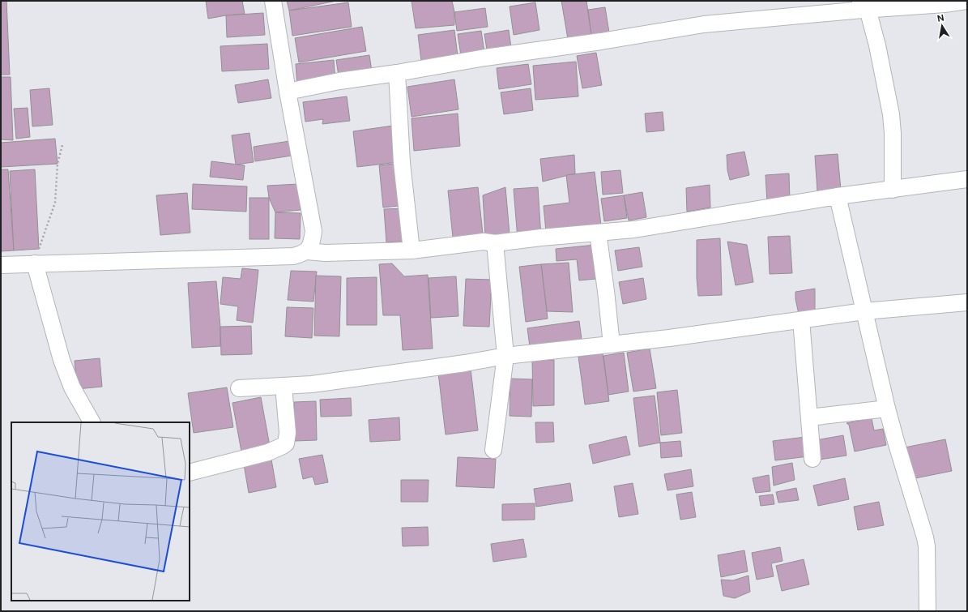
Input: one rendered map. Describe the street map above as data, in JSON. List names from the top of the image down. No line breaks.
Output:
{"north":"top"}
